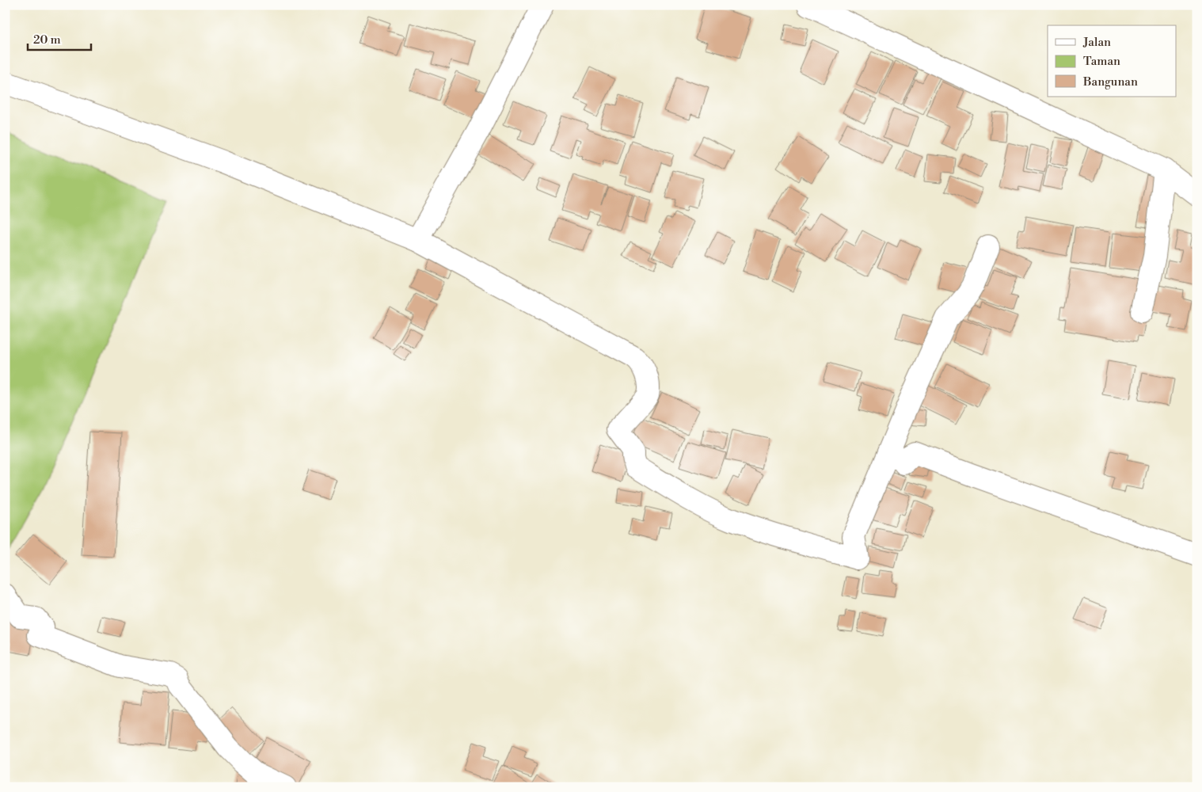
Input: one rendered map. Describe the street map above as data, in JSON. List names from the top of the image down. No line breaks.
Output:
{"legend":["Jalan","Taman","Bangunan"],"scale_bar":"20 m"}
